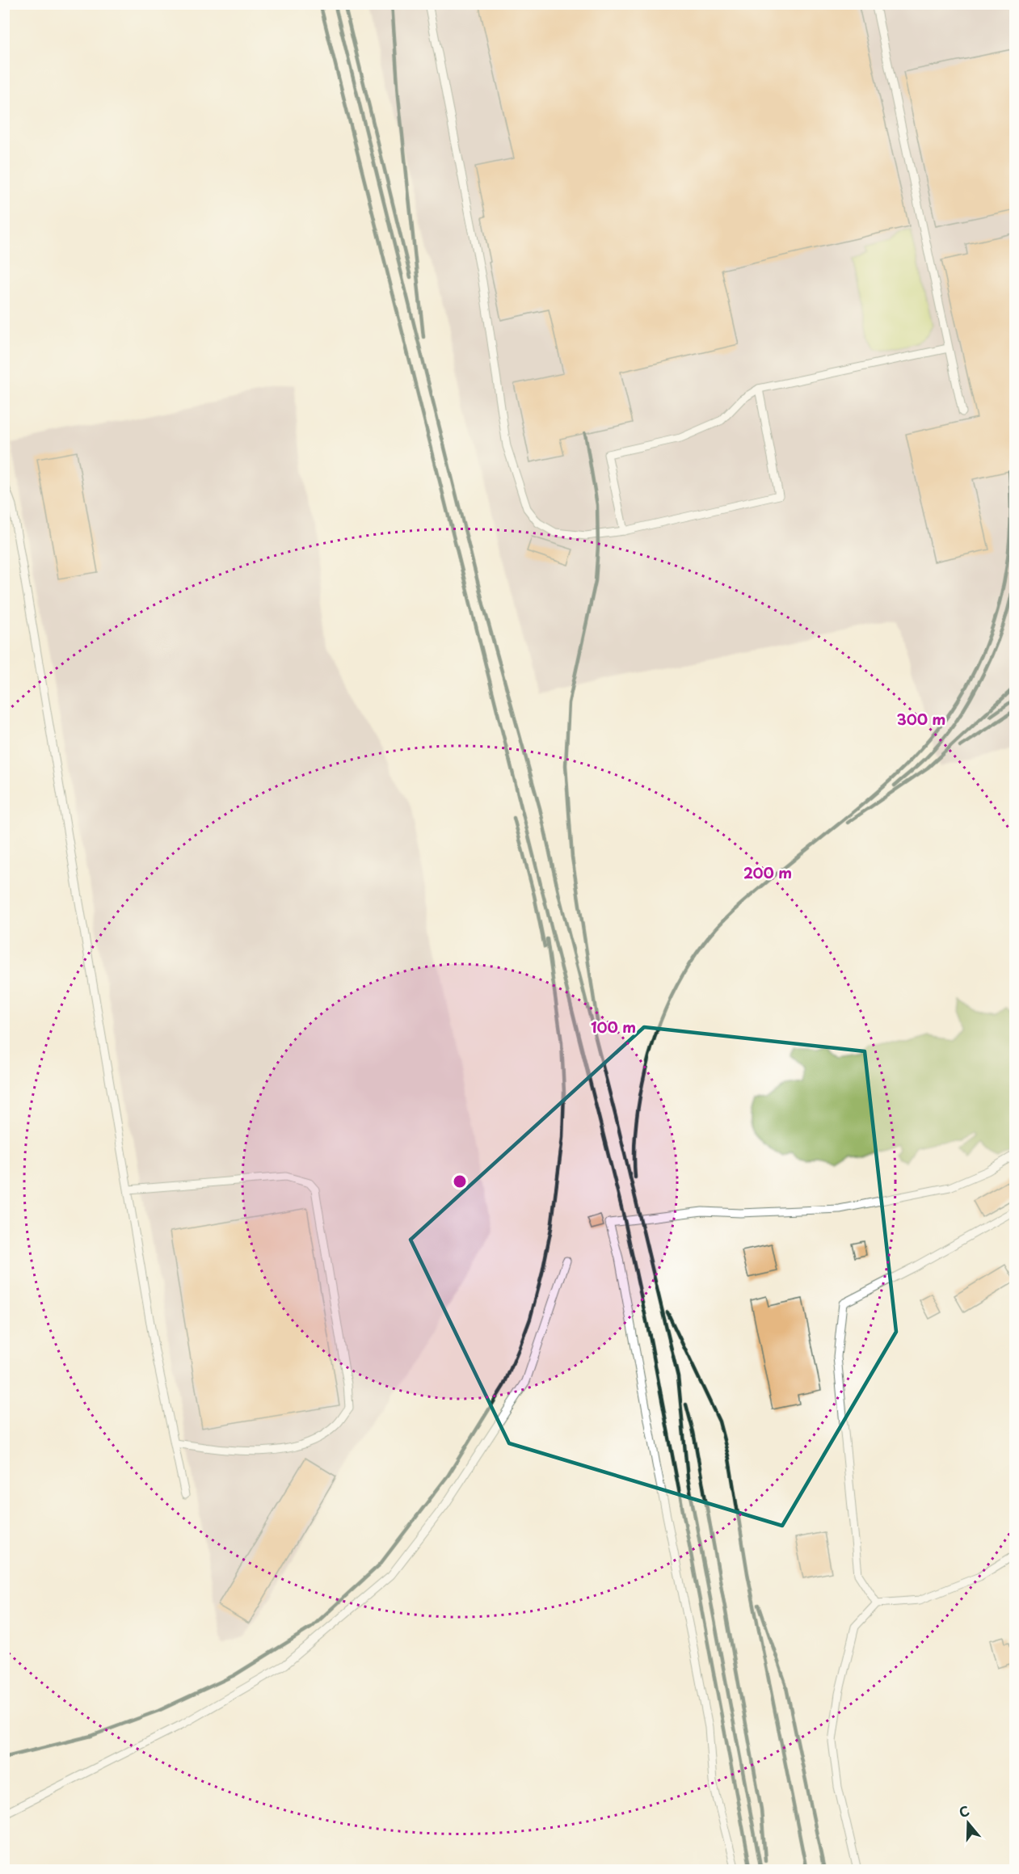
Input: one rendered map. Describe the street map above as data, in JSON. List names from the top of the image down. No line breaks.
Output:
{"north":"top","rings":["300 m","200 m","100 m"]}
